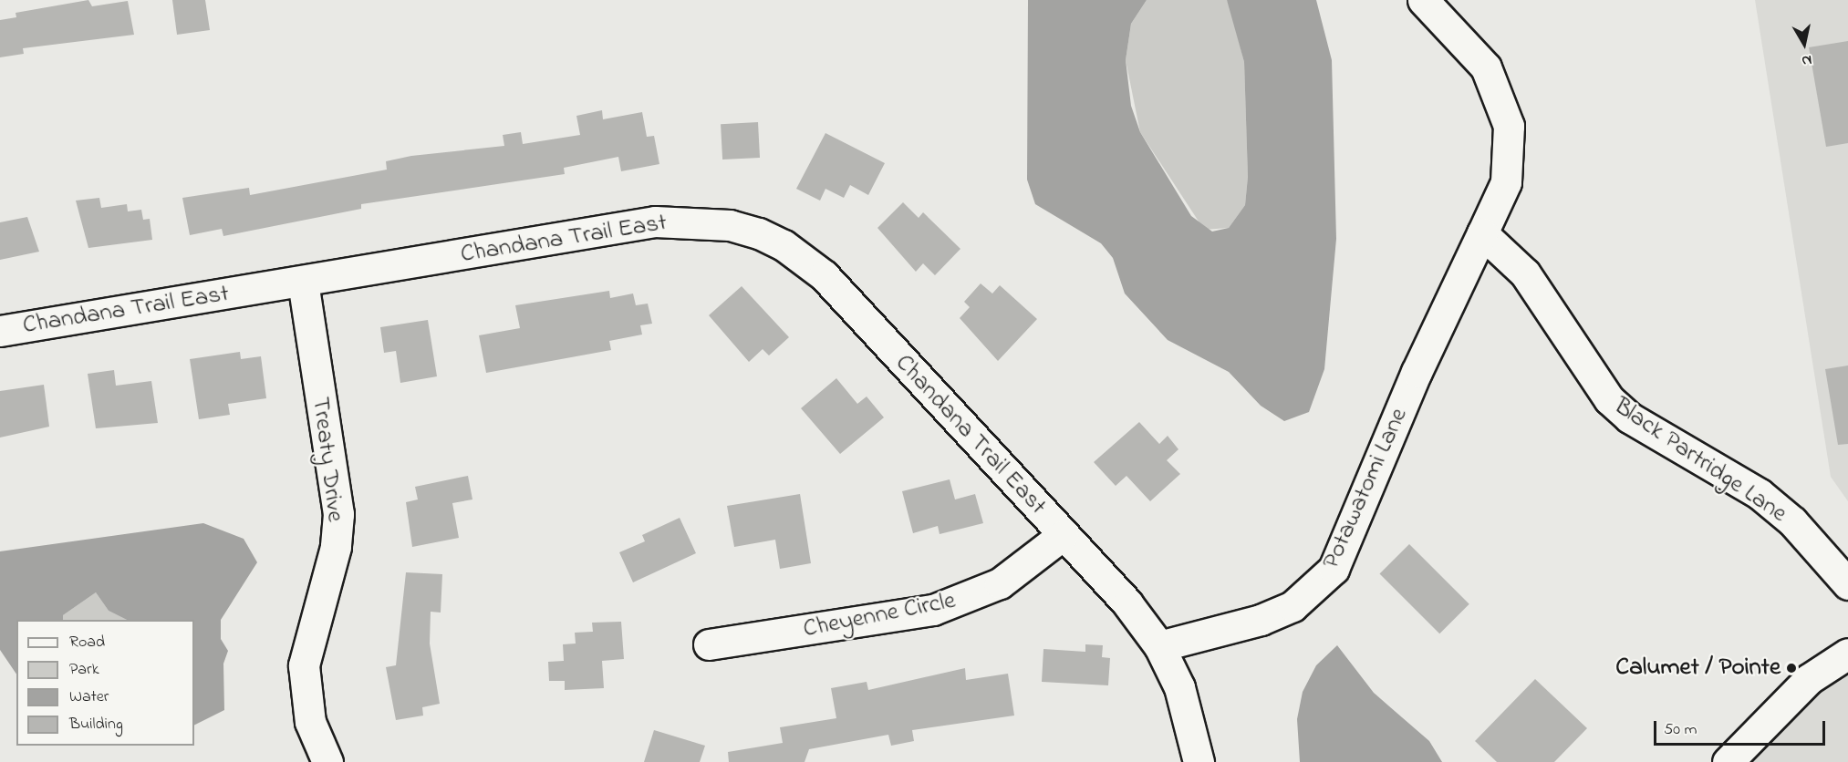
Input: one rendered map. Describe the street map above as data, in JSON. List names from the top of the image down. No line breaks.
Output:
{"streets":{"street":["Chandana Trail East","Treaty Drive","Black Partridge Lane","Potawatomi Lane","Cheyenne Circle"]},"crossings":[["Chandana Trail East","Treaty Drive"],["Chandana Trail East","Potawatomi Lane"],["Chandana Trail East","Cheyenne Circle"],["Black Partridge Lane","Potawatomi Lane"]],"places":["Calumet / Pointe"],"legend":["Road","Park","Water","Building"],"scale_bar":"50 m","north":"bottom"}
